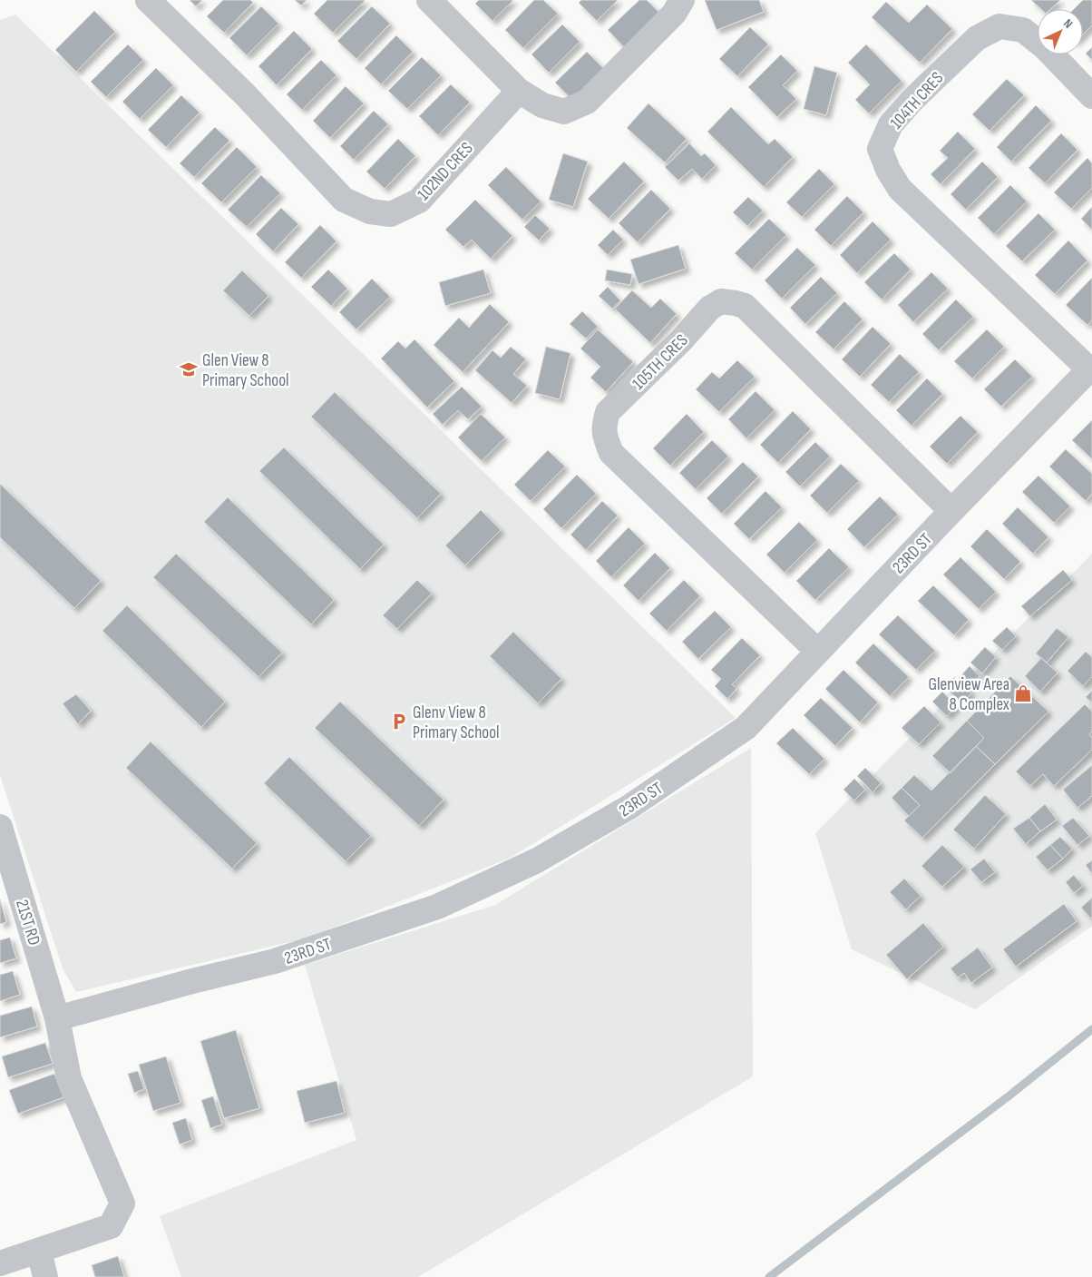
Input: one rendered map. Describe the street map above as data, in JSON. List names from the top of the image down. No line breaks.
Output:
{"streets":{"street":["104TH CRES","102ND CRES","105TH CRES","23RD ST","21ST RD"]},"crossings":[["104TH CRES","23RD ST"],["105TH CRES","23RD ST"],["23RD ST","21ST RD"]],"places":{"school or university":["Glen View 8 Primary School"],"shop":["Glenview Area 8 Complex"],"parking":["Glenv View 8 Primary School"]},"north":"top right"}
